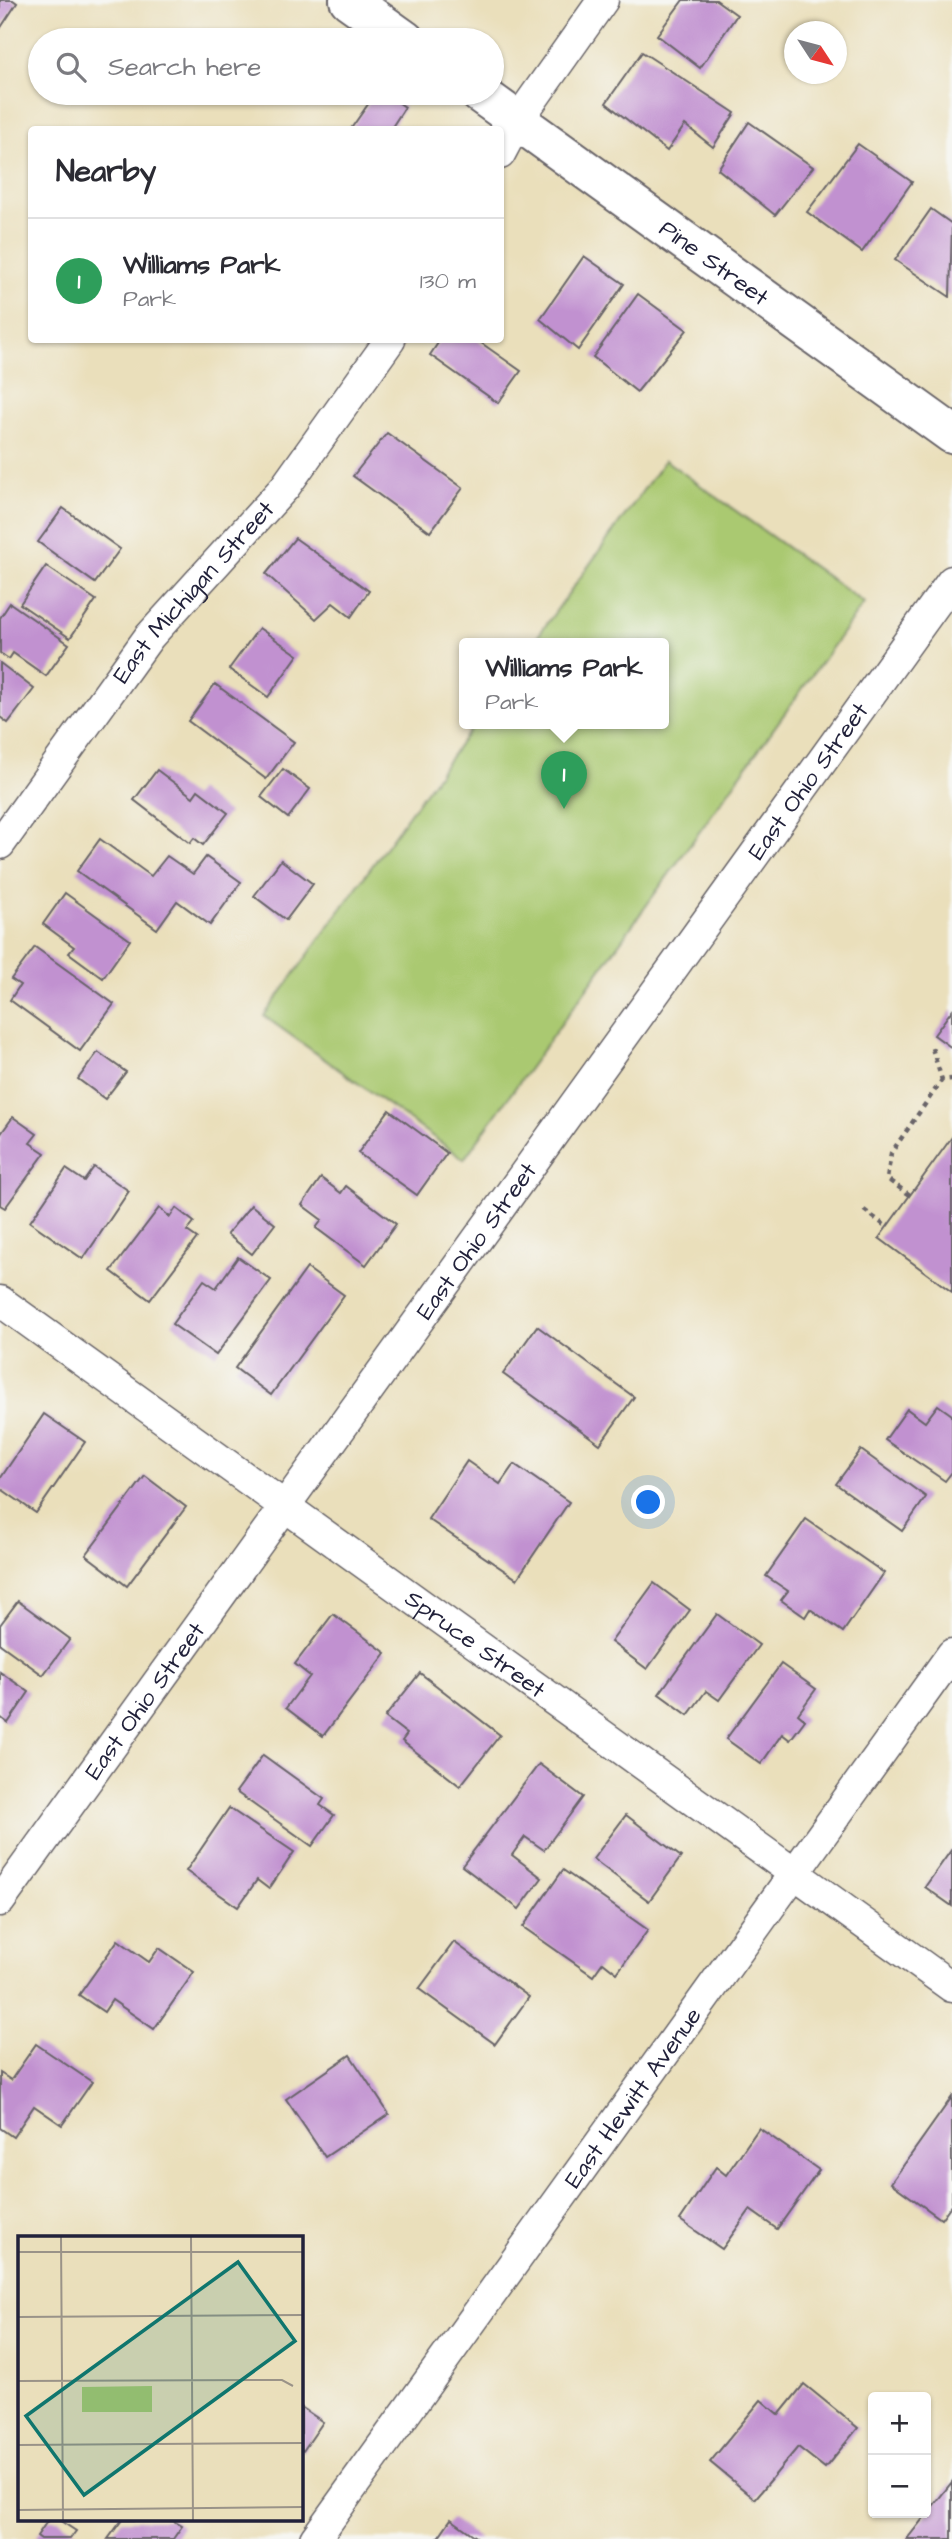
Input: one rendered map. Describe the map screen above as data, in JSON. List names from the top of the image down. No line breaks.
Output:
{"streets":{"street":["Pine Street","East Michigan Street","East Ohio Street","Spruce Street","East Hewitt Avenue"]},"crossings":[["East Ohio Street","Spruce Street"],["Spruce Street","East Hewitt Avenue"]],"north":"bottom right","page":{"search":"Search here","heading":"Nearby","list":[{"mark":"1","name":"Williams Park","note":"Park","value":"130 m"}],"popup":["Williams Park","Park"],"pins":"1","map_buttons":["+","−"]}}
